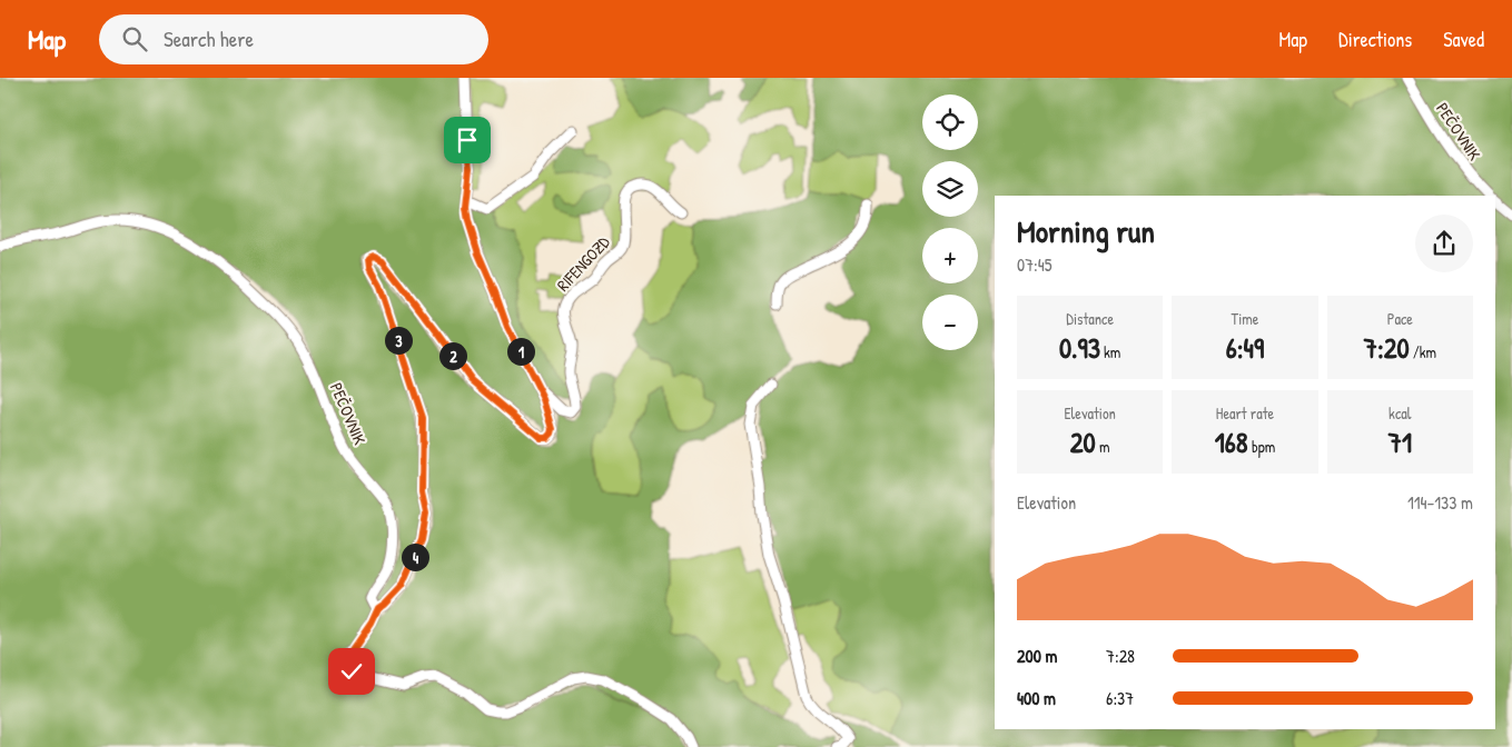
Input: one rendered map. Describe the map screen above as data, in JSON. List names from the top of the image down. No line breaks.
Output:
{"streets":{"street":["PEČOVNIK","RIFENGOZD"]},"page":{"header":"Map","search":"Search here","nav":["Map","Directions","Saved"],"map_buttons":["+","−"],"heading":["Morning run","07:45"],"stats":[["Distance","0.93 km"],["Time","6:49"],["Pace","7:20 /km"],["Elevation","20 m"],["Heart rate","168 bpm"],["kcal","71"]],"pins":["3","1","2","4"],"chart":["Elevation","114–133 m"],"list":[{"name":"200 m","note":"7:28"},{"name":"400 m","note":"6:37"}]}}
